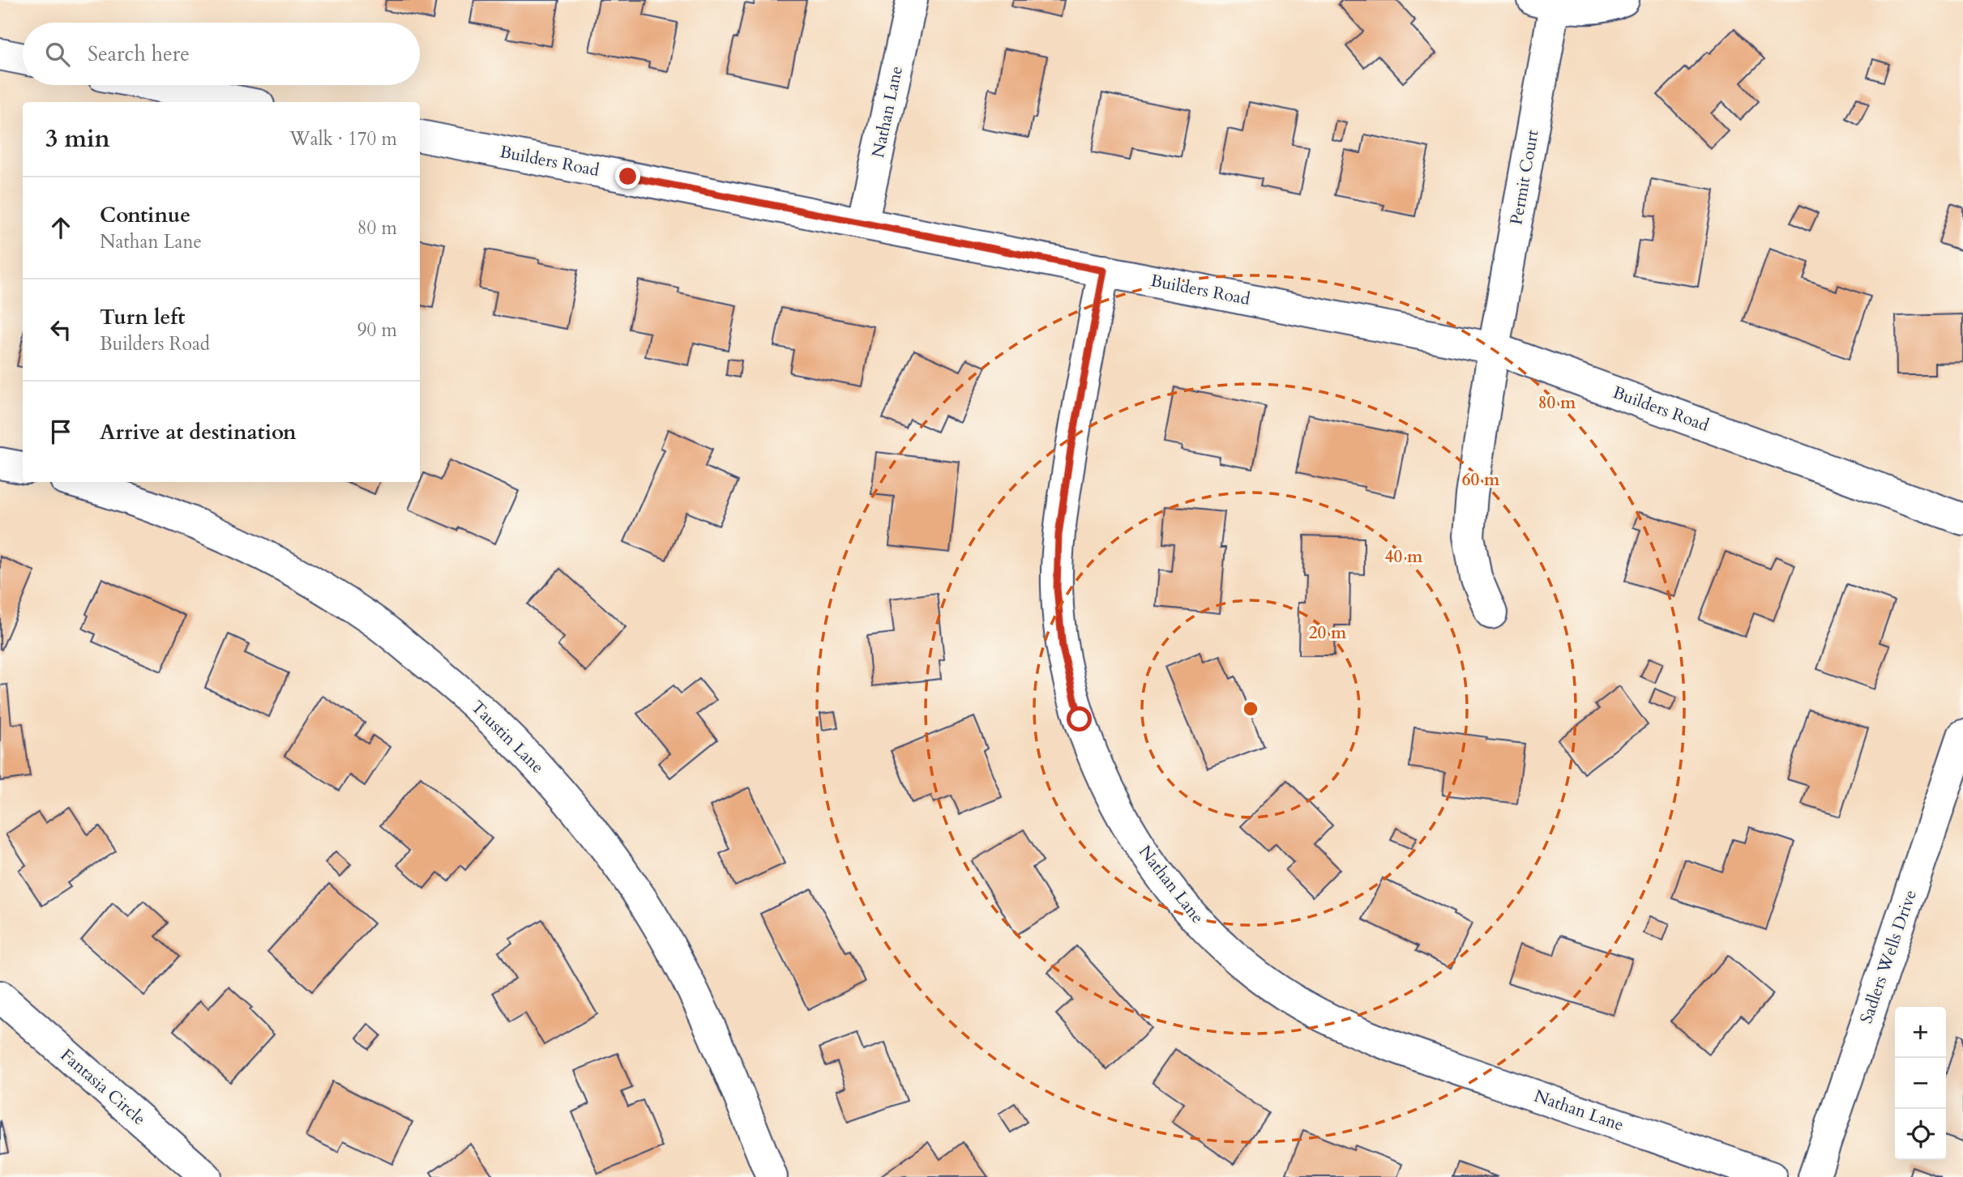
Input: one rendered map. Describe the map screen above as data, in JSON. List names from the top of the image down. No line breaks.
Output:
{"streets":{"street":["Nathan Lane","Builders Road","Permit Court","Taustin Lane","Sadlers Wells Drive","Fantasia Circle"]},"crossings":[["Nathan Lane","Builders Road"],["Builders Road","Permit Court"]],"page":{"search":"Search here","heading":["3 min","Walk · 170 m"],"list":[["Continue","Nathan Lane","80 m"],["Turn left","Builders Road","90 m"],"Arrive at destination"],"map_buttons":["+","−"]},"rings":["80 m","60 m","40 m","20 m"]}
